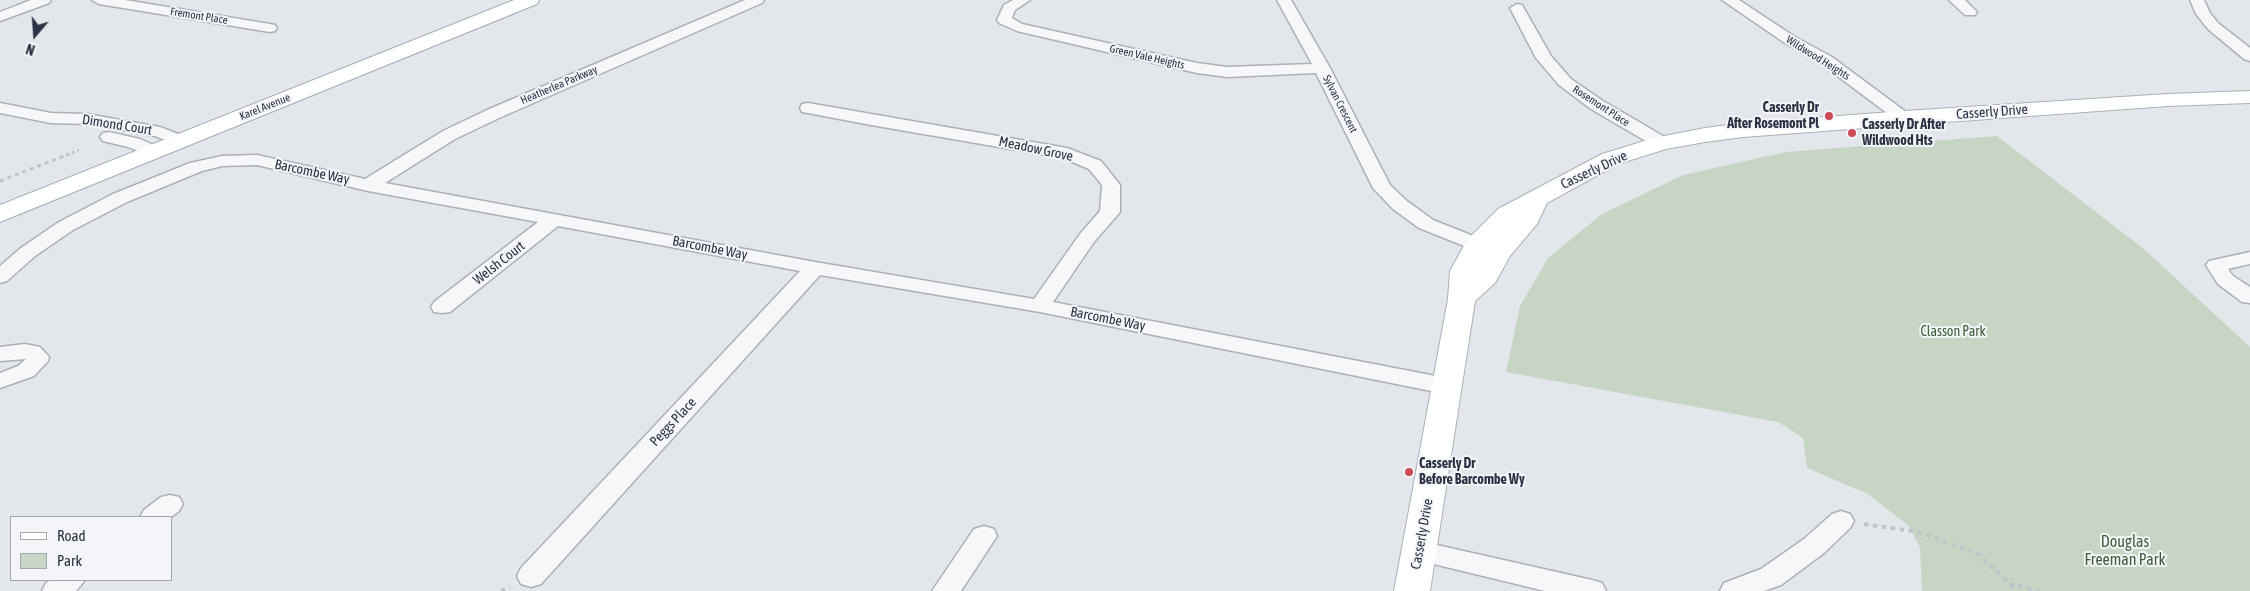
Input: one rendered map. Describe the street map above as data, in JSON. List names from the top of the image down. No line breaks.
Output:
{"streets":{"street":["Fremont Place","Green Vale Heights","Wildwood Heights","Heatherlea Parkway","Sylvan Crescent","Rosemont Place","Karel Avenue","Casserly Drive","Dimond Court","Meadow Grove","Barcombe Way","Welsh Court","Peggs Place"]},"crossings":[["Green Vale Heights","Sylvan Crescent"],["Wildwood Heights","Casserly Drive"],["Heatherlea Parkway","Barcombe Way"],["Sylvan Crescent","Casserly Drive"],["Rosemont Place","Casserly Drive"],["Karel Avenue","Dimond Court"],["Casserly Drive","Barcombe Way"],["Meadow Grove","Barcombe Way"],["Barcombe Way","Welsh Court"],["Barcombe Way","Peggs Place"]],"parks":["Classon Park","Douglas Freeman Park"],"places":["Casserly Dr After Rosemont Pl","Casserly Dr After Wildwood Hts","Casserly Dr Before Barcombe Wy"],"legend":["Road","Park"],"north":"bottom"}
